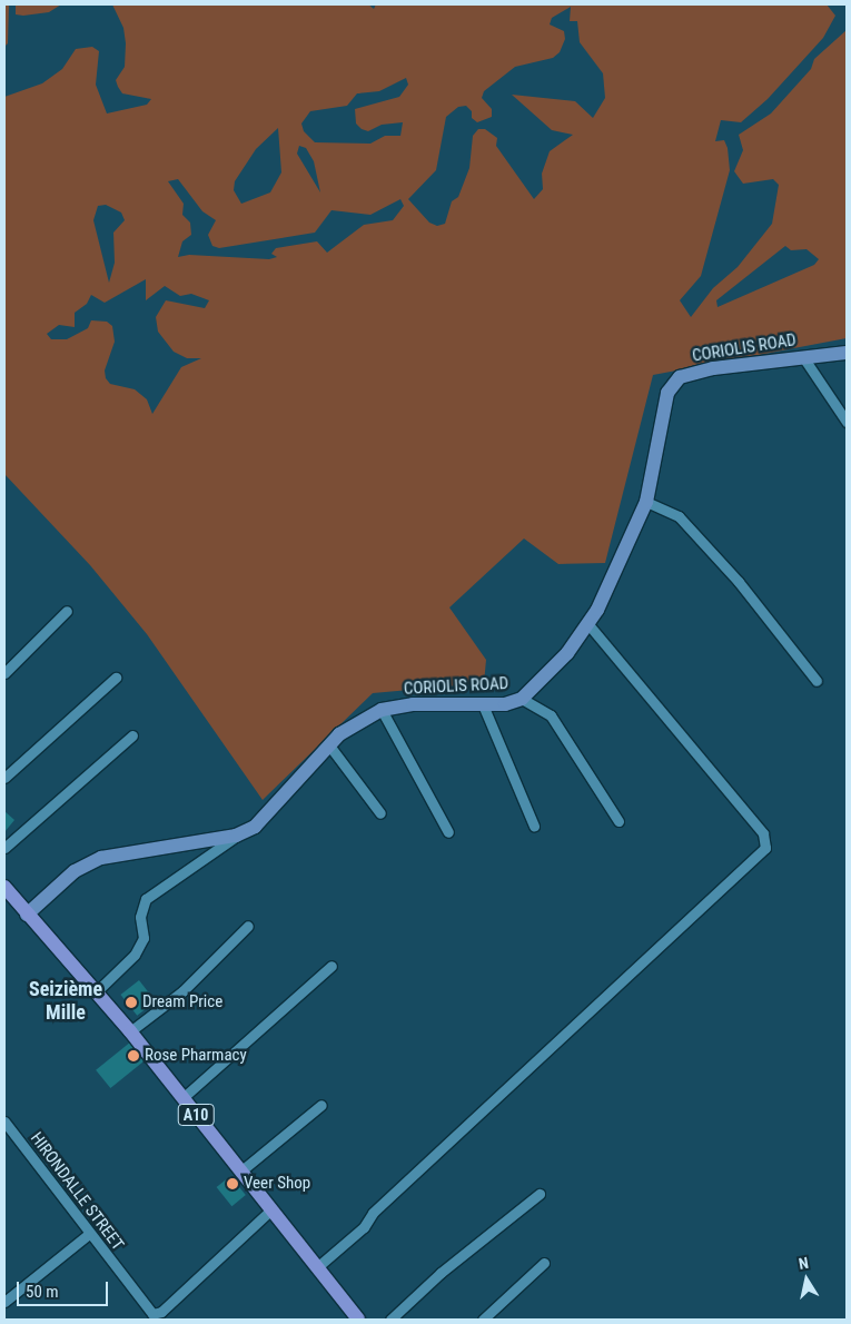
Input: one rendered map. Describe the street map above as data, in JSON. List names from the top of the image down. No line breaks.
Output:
{"streets":{"main road":["CORIOLIS ROAD","A10"],"street":["HIRONDALLE STREET"]},"crossings":[["CORIOLIS ROAD","A10"],["A10","HIRONDALLE STREET"]],"districts":["Seizième Mille"],"places":["Dream Price","Rose Pharmacy","Veer Shop"],"scale_bar":"50 m","north":"top"}
